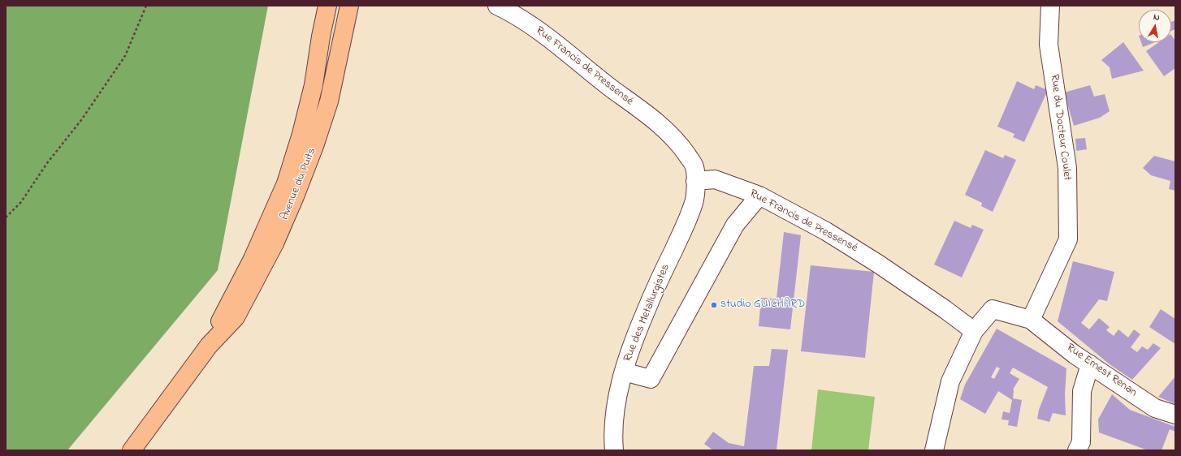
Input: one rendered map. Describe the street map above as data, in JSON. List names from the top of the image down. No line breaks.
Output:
{"streets":{"main road":["Avenue du Puits"],"street":["Rue Francis de Pressensé","Rue du Docteur Coulet","Rue des Metallurgistes","Rue Ernest Renan"]},"crossings":[["Rue Francis de Pressensé","Rue des Metallurgistes"],["Rue du Docteur Coulet","Rue Ernest Renan"]],"places":["studio GUICHARD"],"north":"top"}
